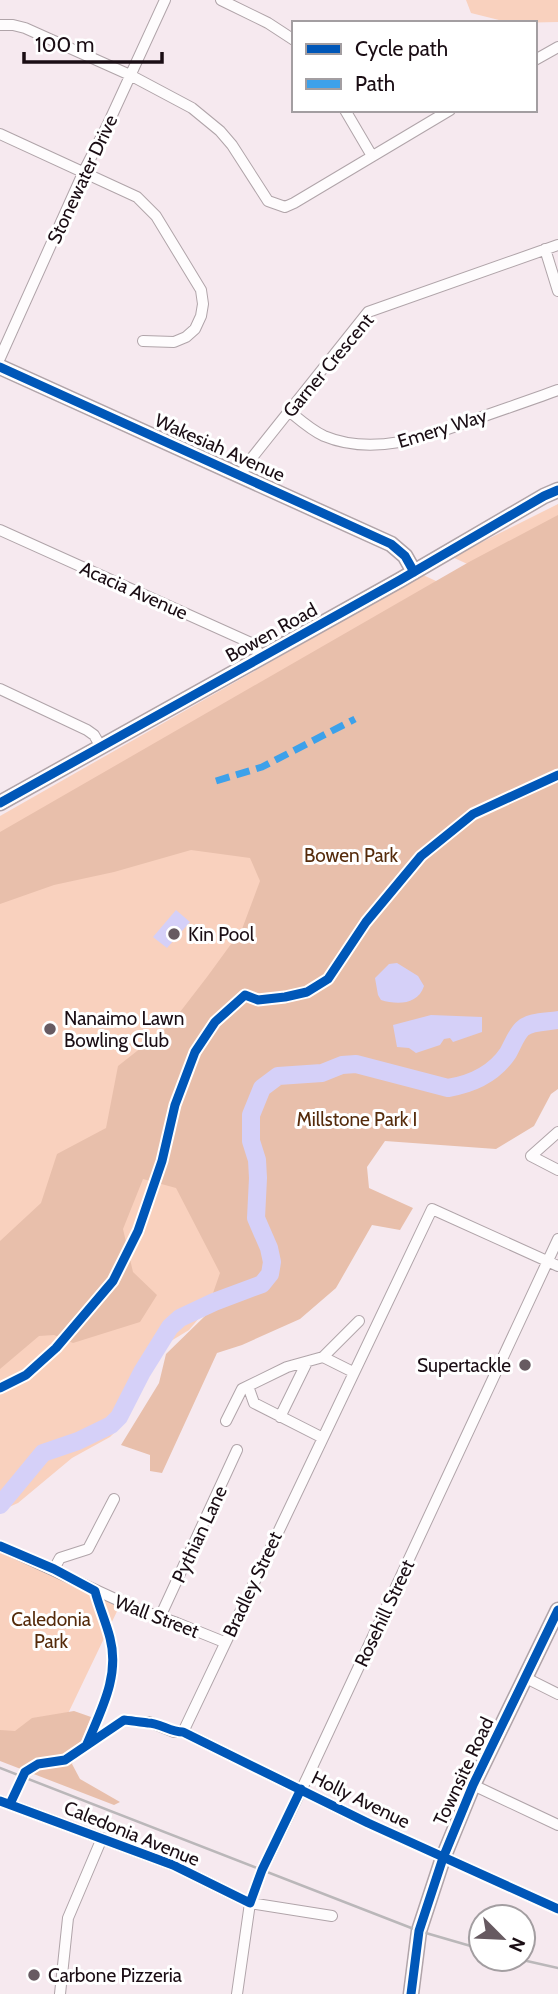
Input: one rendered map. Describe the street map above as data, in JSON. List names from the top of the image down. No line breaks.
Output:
{"streets":{"main road":["Wakesiah Avenue","Bowen Road","Townsite Road"],"street":["Stonewater Drive","Garner Crescent","Emery Way","Acacia Avenue","Pythian Lane","Bradley Street","Rosehill Street","Wall Street","Holly Avenue","Caledonia Avenue"]},"crossings":[["Garner Crescent","Emery Way"],["Garner Crescent","Wakesiah Avenue"],["Wakesiah Avenue","Bowen Road"],["Acacia Avenue","Bowen Road"],["Pythian Lane","Wall Street"],["Bradley Street","Rosehill Street"],["Bradley Street","Wall Street"],["Bradley Street","Holly Avenue"],["Rosehill Street","Holly Avenue"],["Rosehill Street","Caledonia Avenue"],["Townsite Road","Holly Avenue"]],"parks":["Bowen Park","Millstone Park I","Caledonia Park"],"places":["Kin Pool","Nanaimo Lawn Bowling Club","Supertackle","Carbone Pizzeria"],"legend":["Cycle path","Path"],"scale_bar":"100 m","north":"bottom right"}
